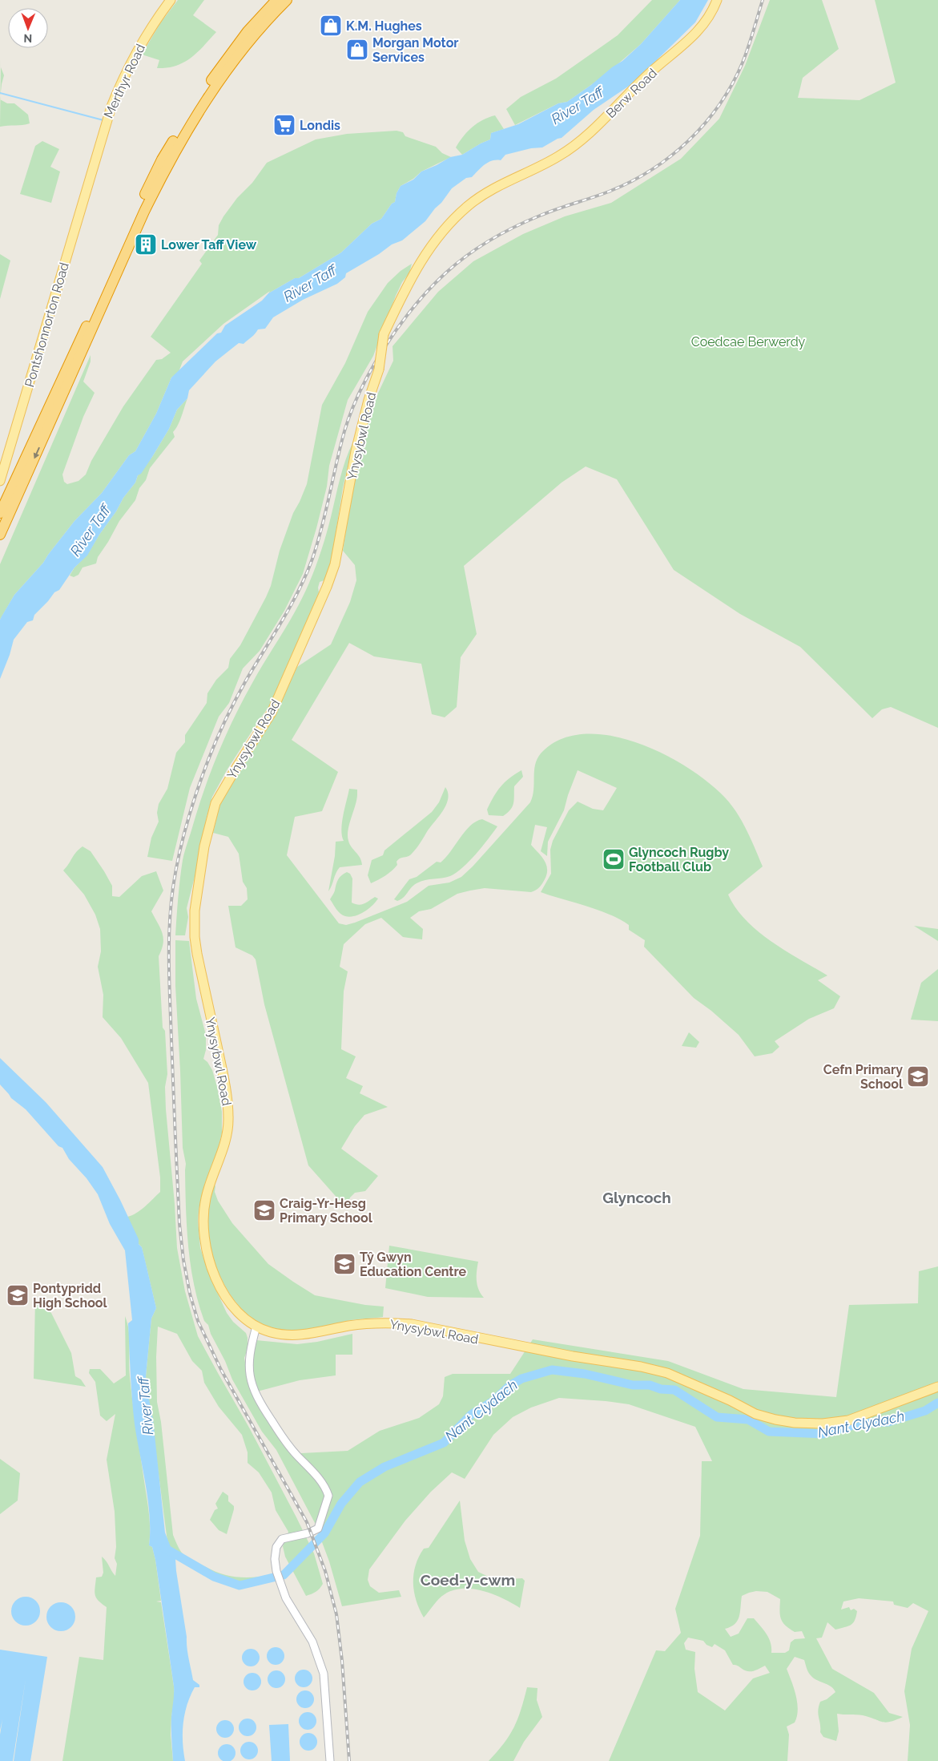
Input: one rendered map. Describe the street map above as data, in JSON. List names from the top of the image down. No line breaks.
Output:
{"streets":{"main road":["Merthyr Road","Berw Road","Pontshonnorton Road","Ynysybwl Road"]},"crossings":[["Merthyr Road","Pontshonnorton Road"],["Berw Road","Ynysybwl Road"]],"districts":["Glyncoch","Coed-y-cwm"],"water":["River Taff","Nant Clydach"],"parks":["Coedcae Berwerdy"],"places":{"shop":["K.M. Hughes","Morgan Motor Services"],"supermarket":["Londis"],"building":["Lower Taff View"],"sports":["Glyncoch Rugby Football Club"],"school or university":["Cefn Primary School","Craig-Yr-Hesg Primary School","Tŷ Gwyn Education Centre","Pontypridd High School"]},"north":"bottom"}
